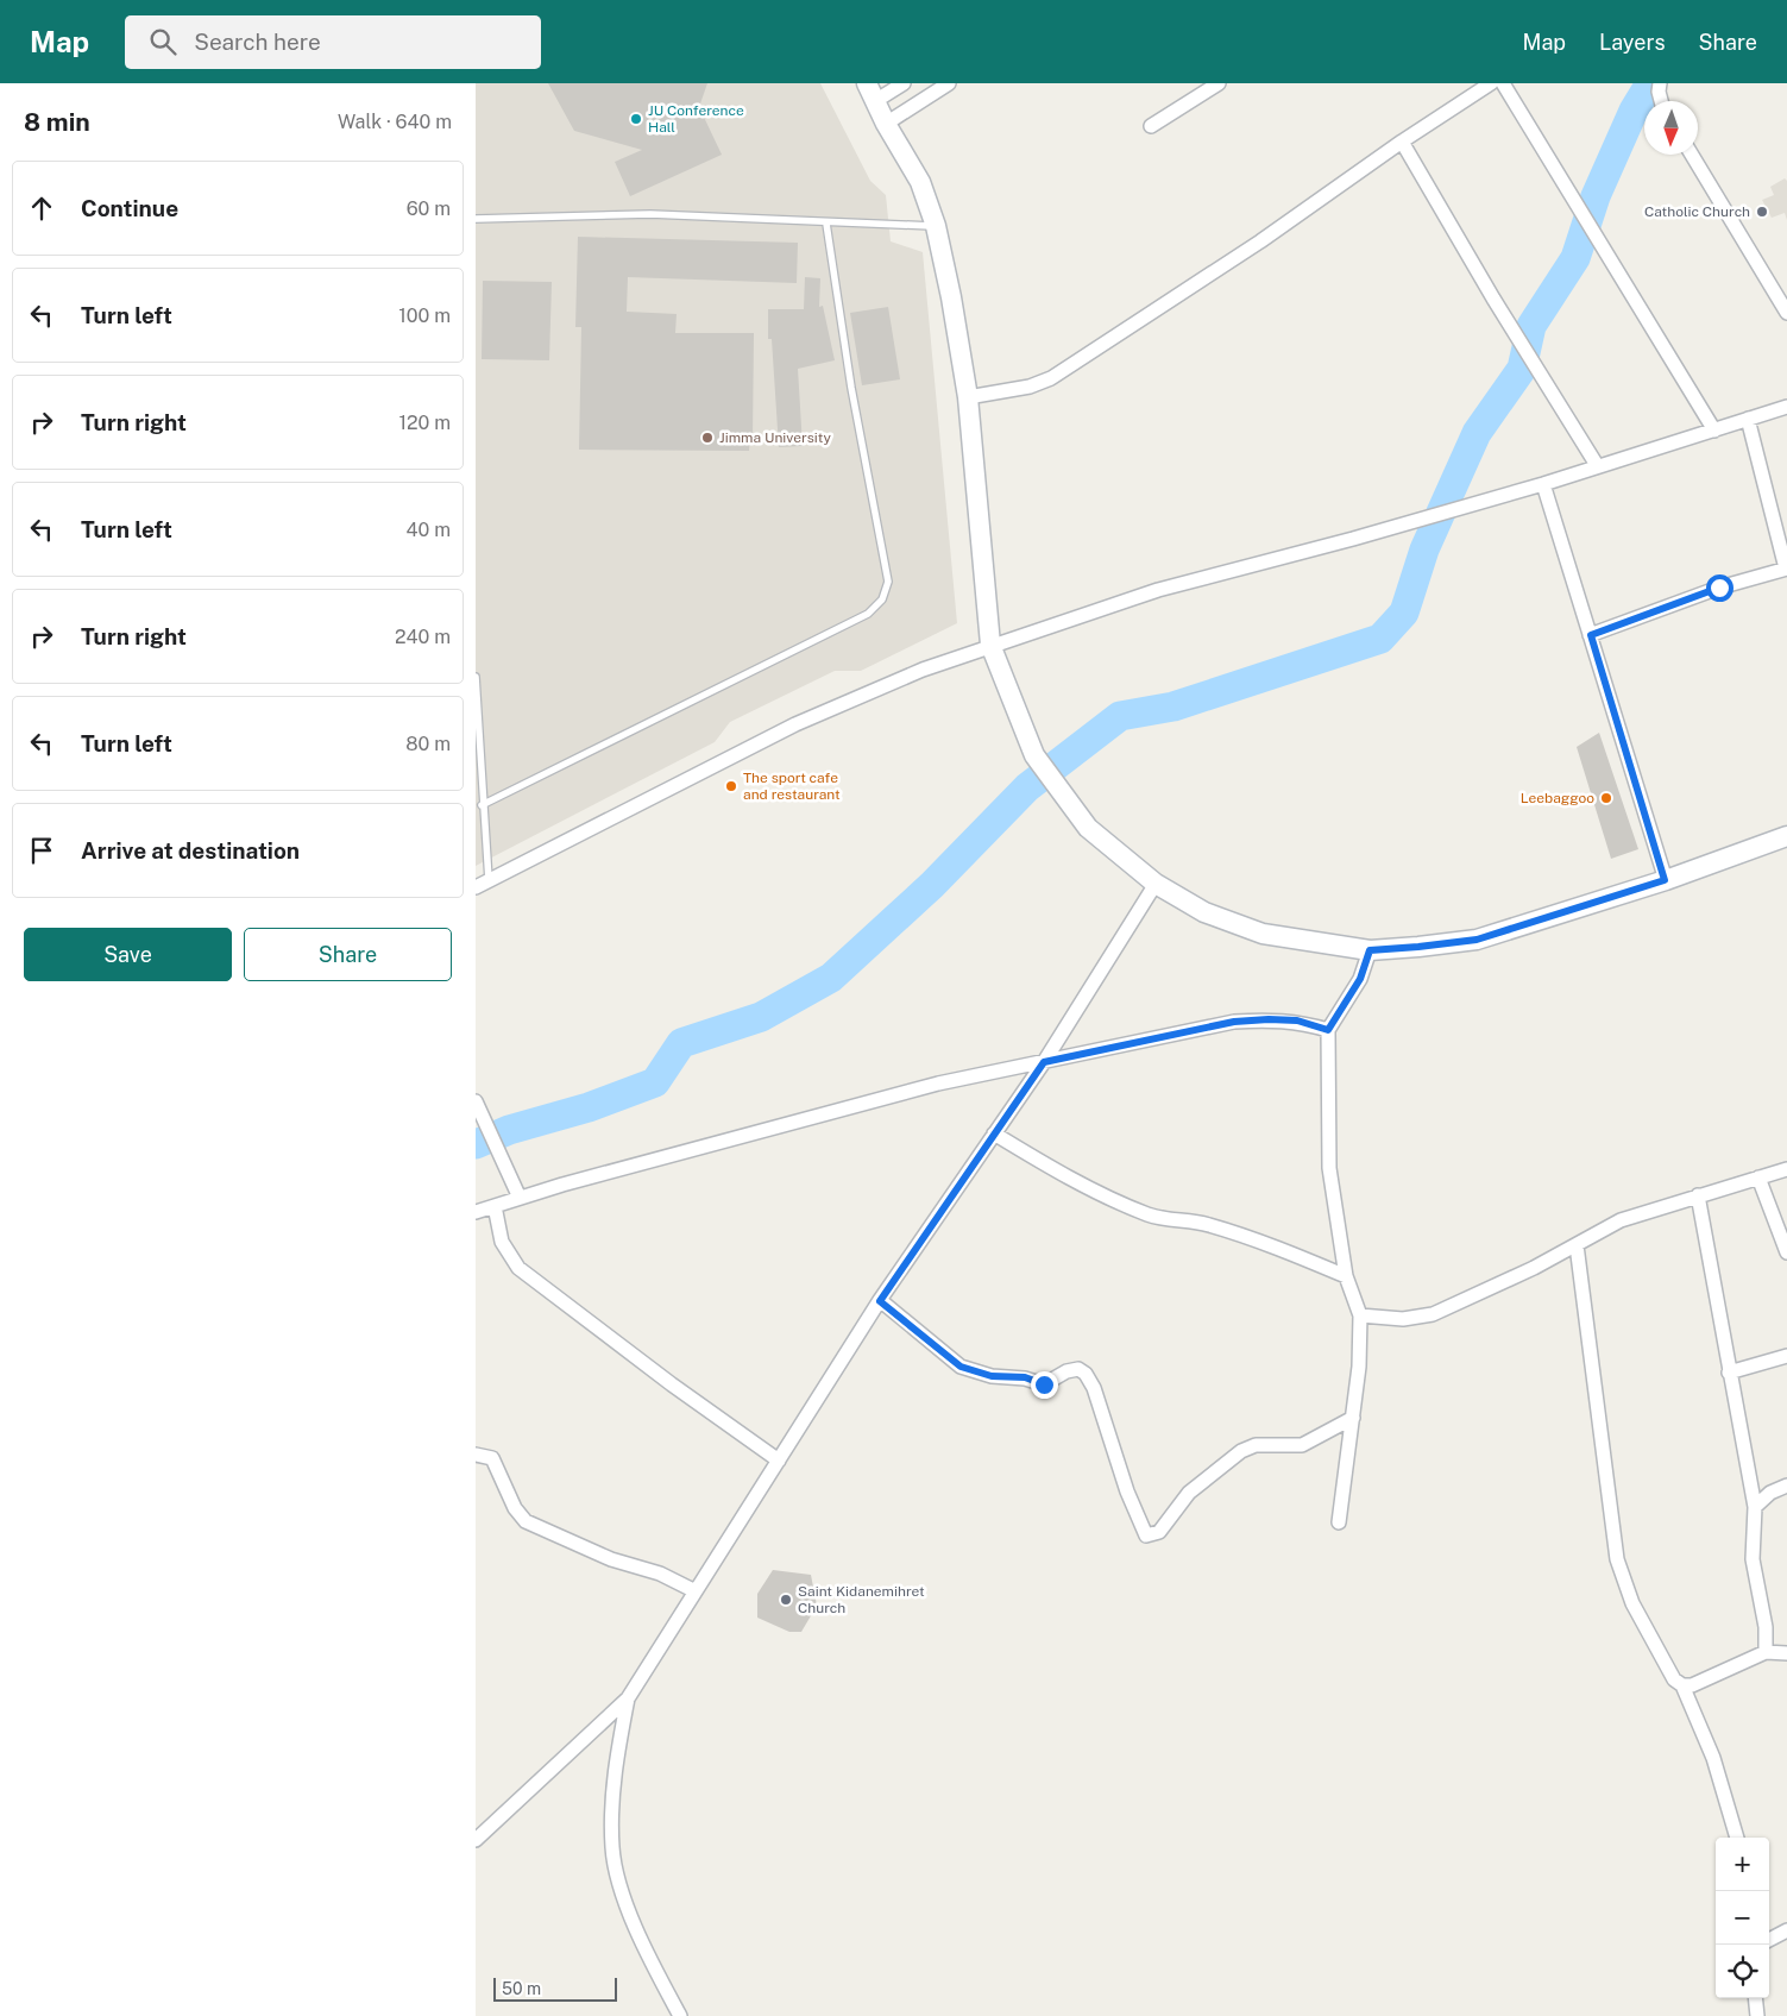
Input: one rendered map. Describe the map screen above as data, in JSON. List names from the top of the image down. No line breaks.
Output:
{"places":["JU Conference Hall","Catholic Church","Jimma University","The sport cafe and restaurant","Leebaggoo","Saint Kidanemihret Church"],"scale_bar":"50 m","north":"bottom","page":{"header":"Map","search":"Search here","nav":["Map","Layers","Share"],"heading":["8 min","Walk · 640 m"],"list":[["Continue","60 m"],["Turn left","100 m"],["Turn right","120 m"],["Turn left","40 m"],["Turn right","240 m"],["Turn left","80 m"],"Arrive at destination"],"buttons":["Save","Share"],"map_buttons":["+","−"],"scale":"50 m"}}
